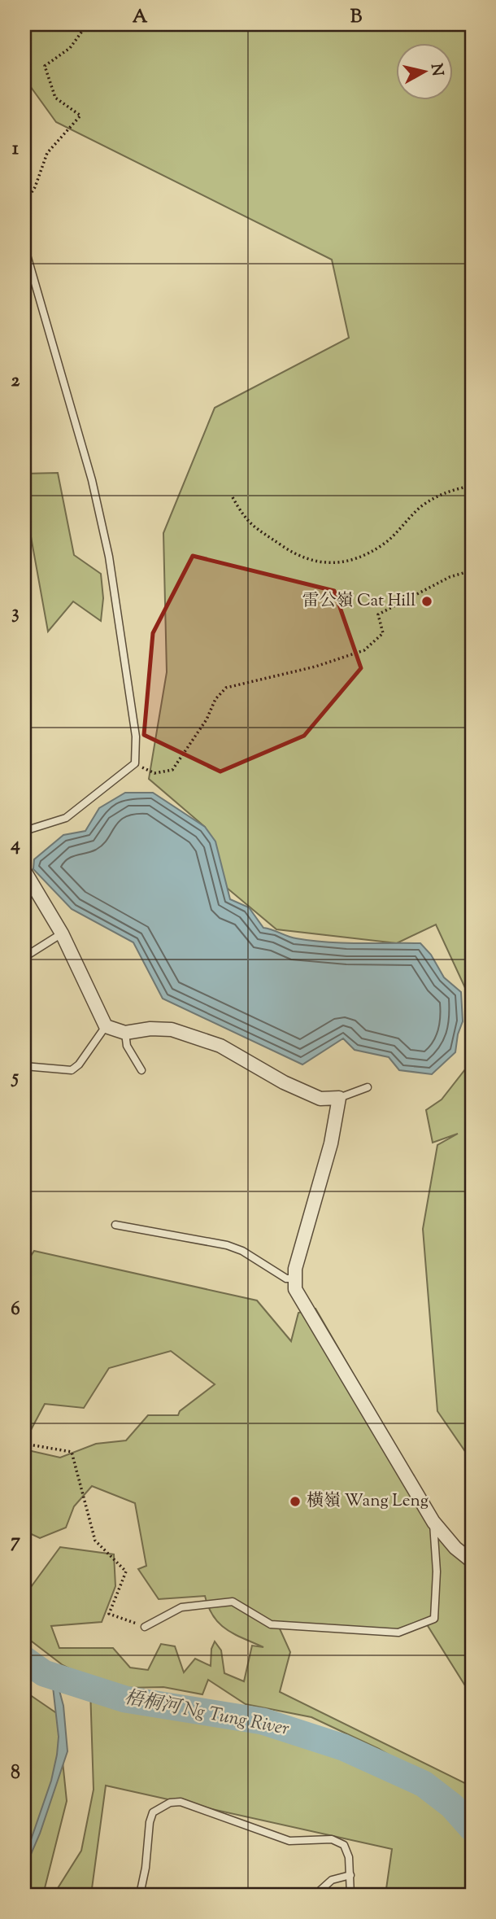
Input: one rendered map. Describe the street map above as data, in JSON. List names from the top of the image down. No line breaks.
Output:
{"water":["梧桐河 Ng Tung River"],"places":["雷公嶺 Cat Hill","橫嶺 Wang Leng"],"north":"right","grid":{"columns":["A","B"],"rows":["1","2","3","4","5","6","7","8"]}}
